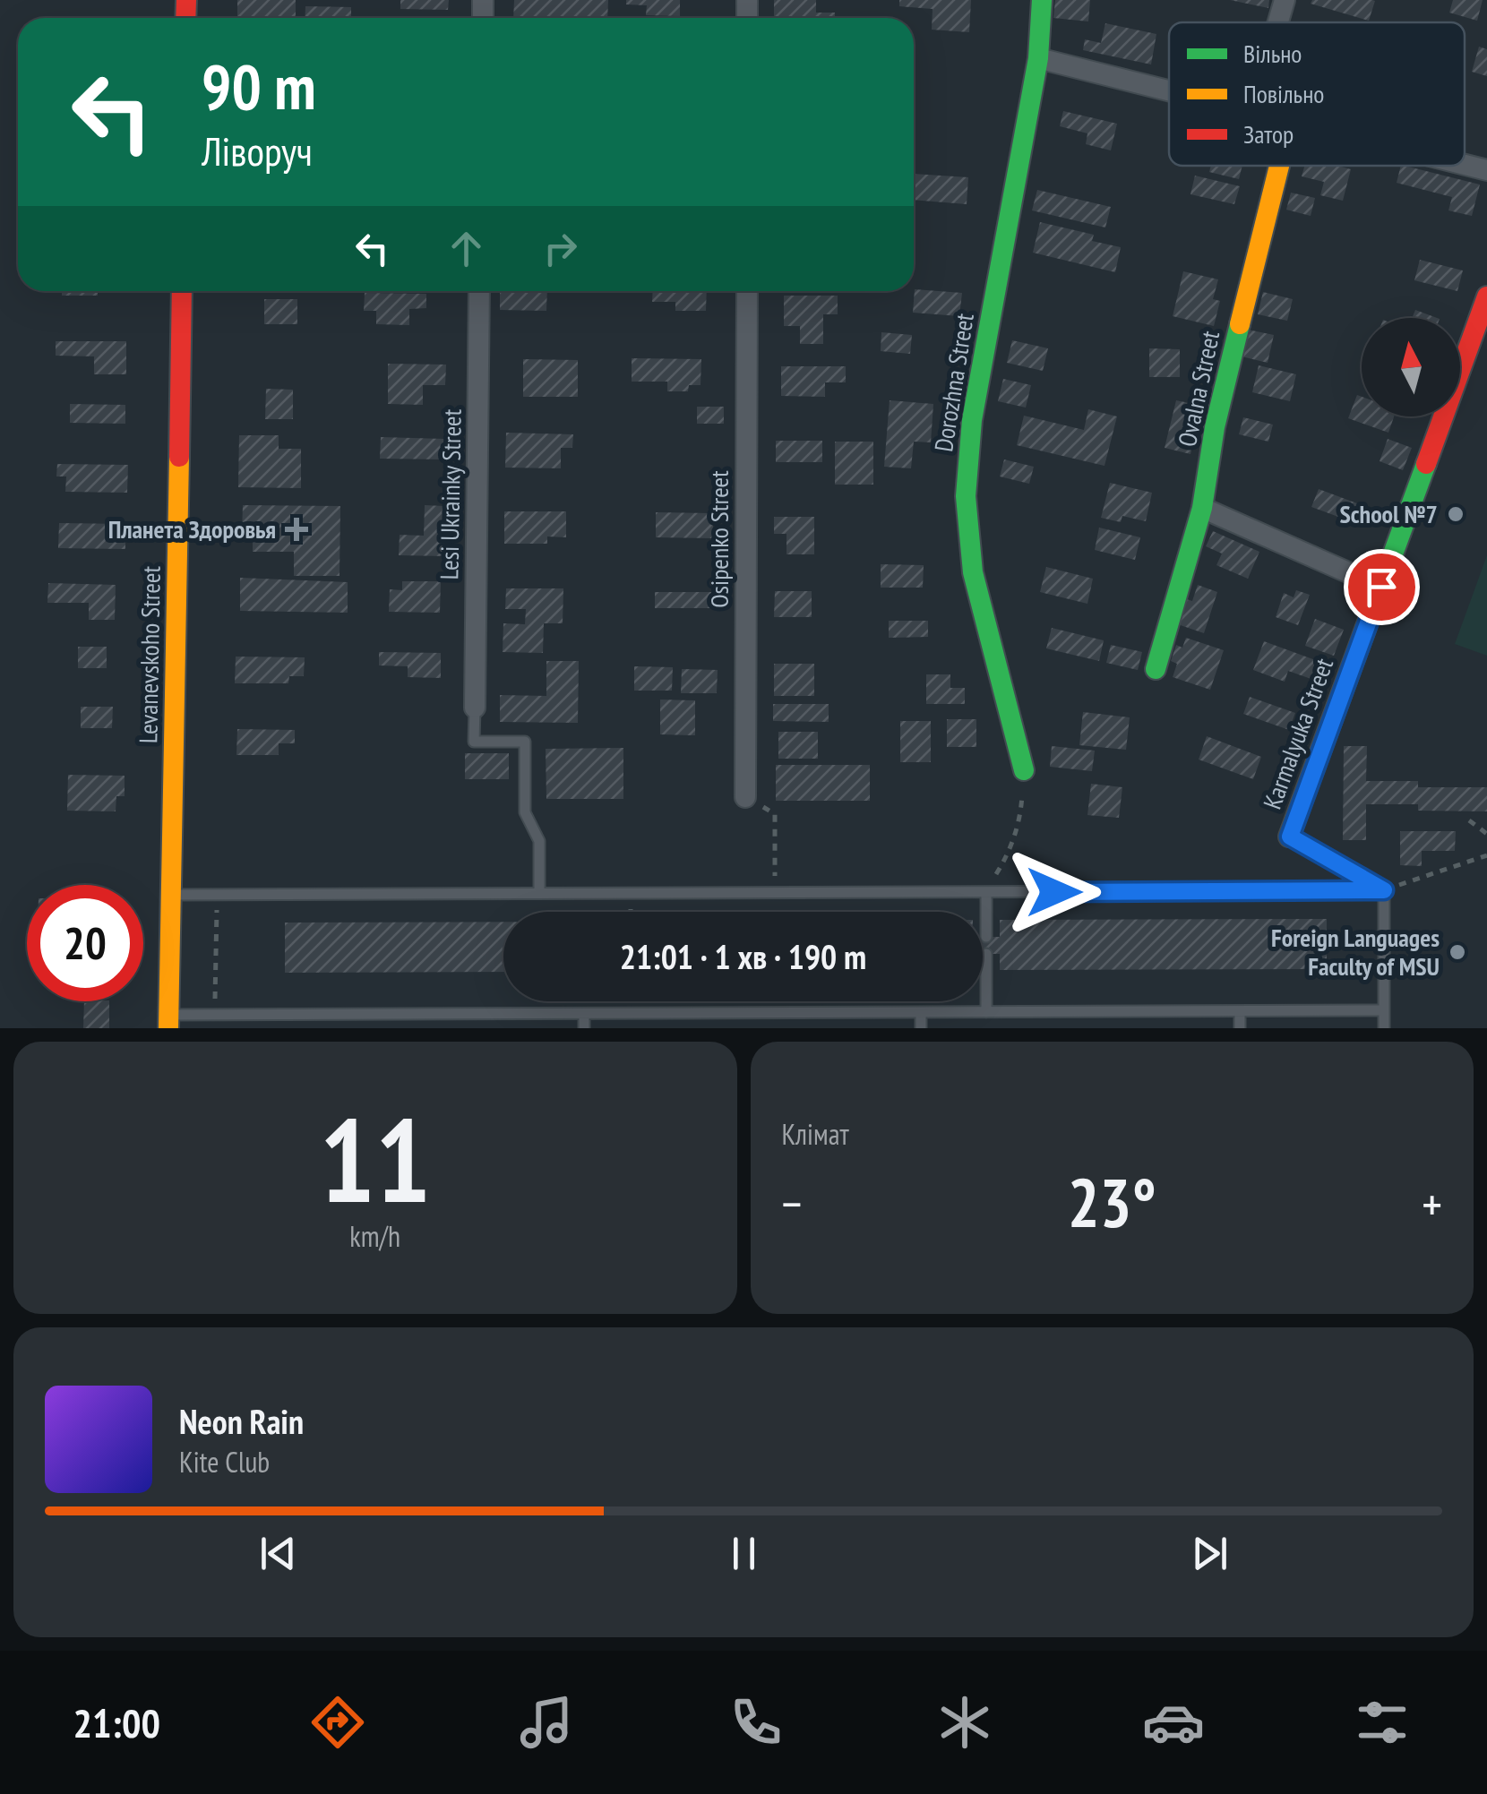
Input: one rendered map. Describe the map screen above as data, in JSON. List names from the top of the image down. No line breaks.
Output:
{"streets":{"street":["Dorozhna Street","Ovalna Street","Lesi Ukrainky Street","Osipenko Street","Levanevskoho Street","Karmalyuka Street"]},"places":{"other":["School №7","Foreign Languages Faculty of MSU"],"health":["Планета Здоровья"]},"legend":["Вільно","Повільно","Затор"],"north":"top","page":{"turn":["90 m","Ліворуч"],"limit":"20","trip":"21:01 · 1 хв · 190 m","tile":[["11","km/h"],"Клімат"],"heat":["−","23°","+"],"song":["Neon Rain","Kite Club"],"tabs":"21:00"}}
